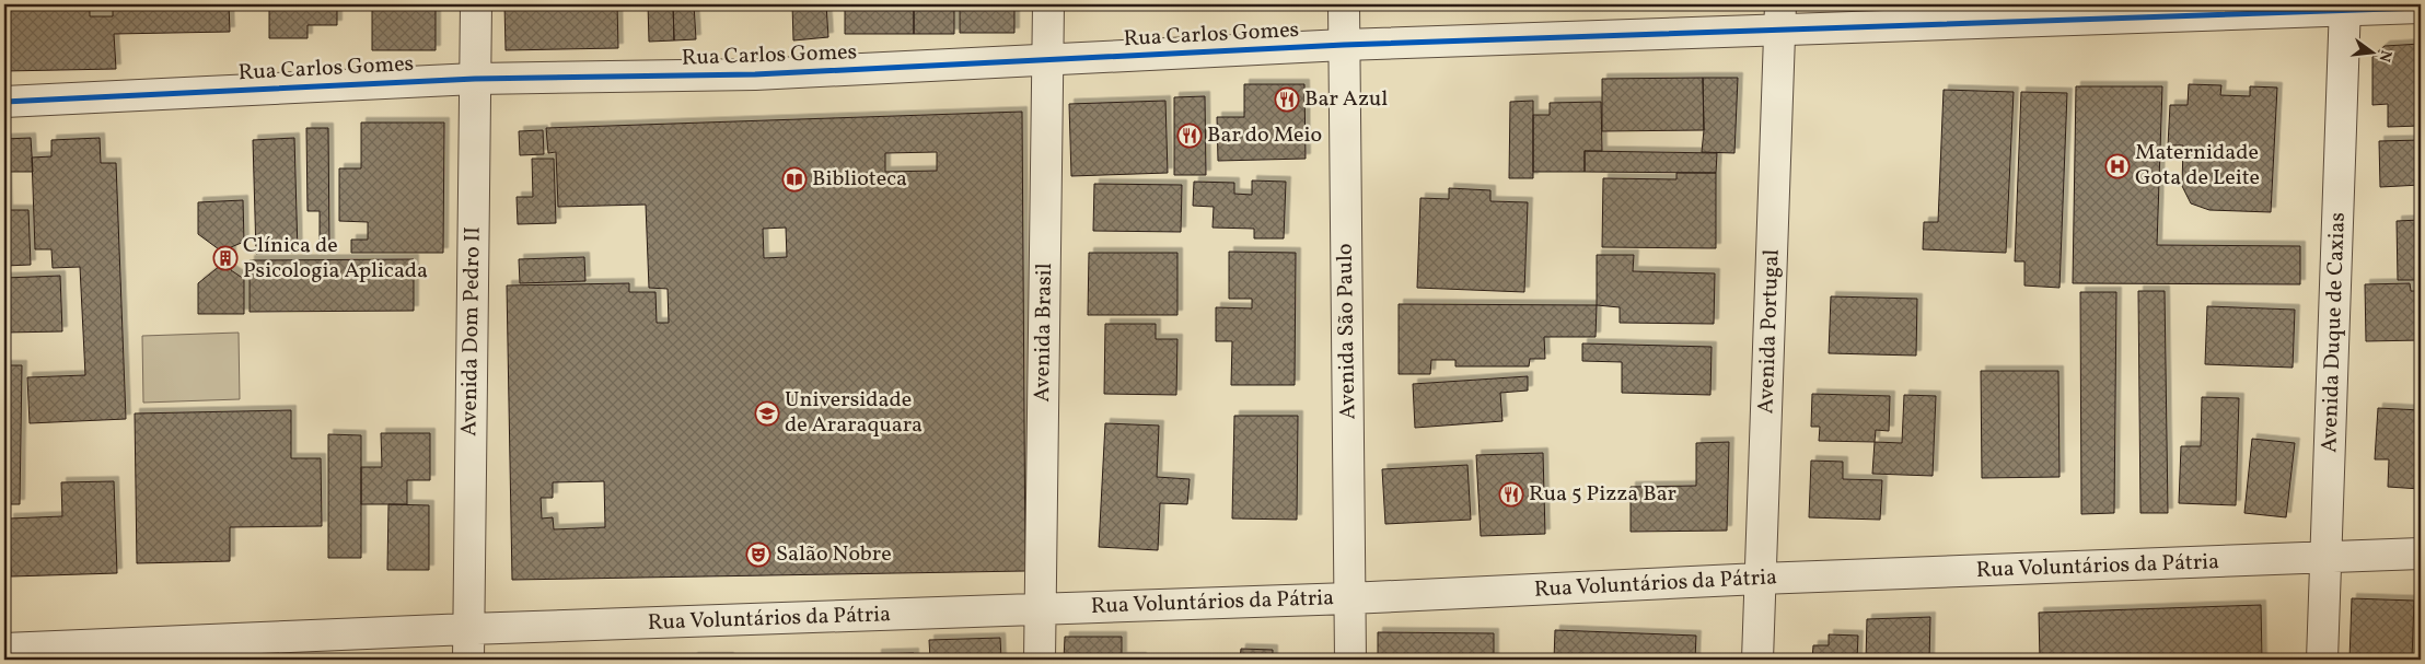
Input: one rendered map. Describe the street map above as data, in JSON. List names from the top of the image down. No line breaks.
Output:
{"streets":{"street":["Rua Carlos Gomes","Avenida Dom Pedro II","Avenida São Paulo","Avenida Portugal","Avenida Brasil","Avenida Duque de Caxias","Rua Voluntários da Pátria"]},"crossings":[["Rua Carlos Gomes","Avenida Dom Pedro II"],["Rua Carlos Gomes","Avenida São Paulo"],["Rua Carlos Gomes","Avenida Portugal"],["Rua Carlos Gomes","Avenida Brasil"],["Rua Carlos Gomes","Avenida Duque de Caxias"],["Avenida Dom Pedro II","Rua Voluntários da Pátria"],["Avenida São Paulo","Rua Voluntários da Pátria"],["Avenida Portugal","Rua Voluntários da Pátria"],["Avenida Brasil","Rua Voluntários da Pátria"],["Avenida Duque de Caxias","Rua Voluntários da Pátria"]],"places":{"restaurant":["Bar Azul","Bar do Meio","Rua 5 Pizza Bar"],"hospital":["Maternidade Gota de Leite"],"library":["Biblioteca"],"building":["Clínica de Psicologia Aplicada"],"school or university":["Universidade de Araraquara"],"theatre":["Salão Nobre"]},"north":"right"}
